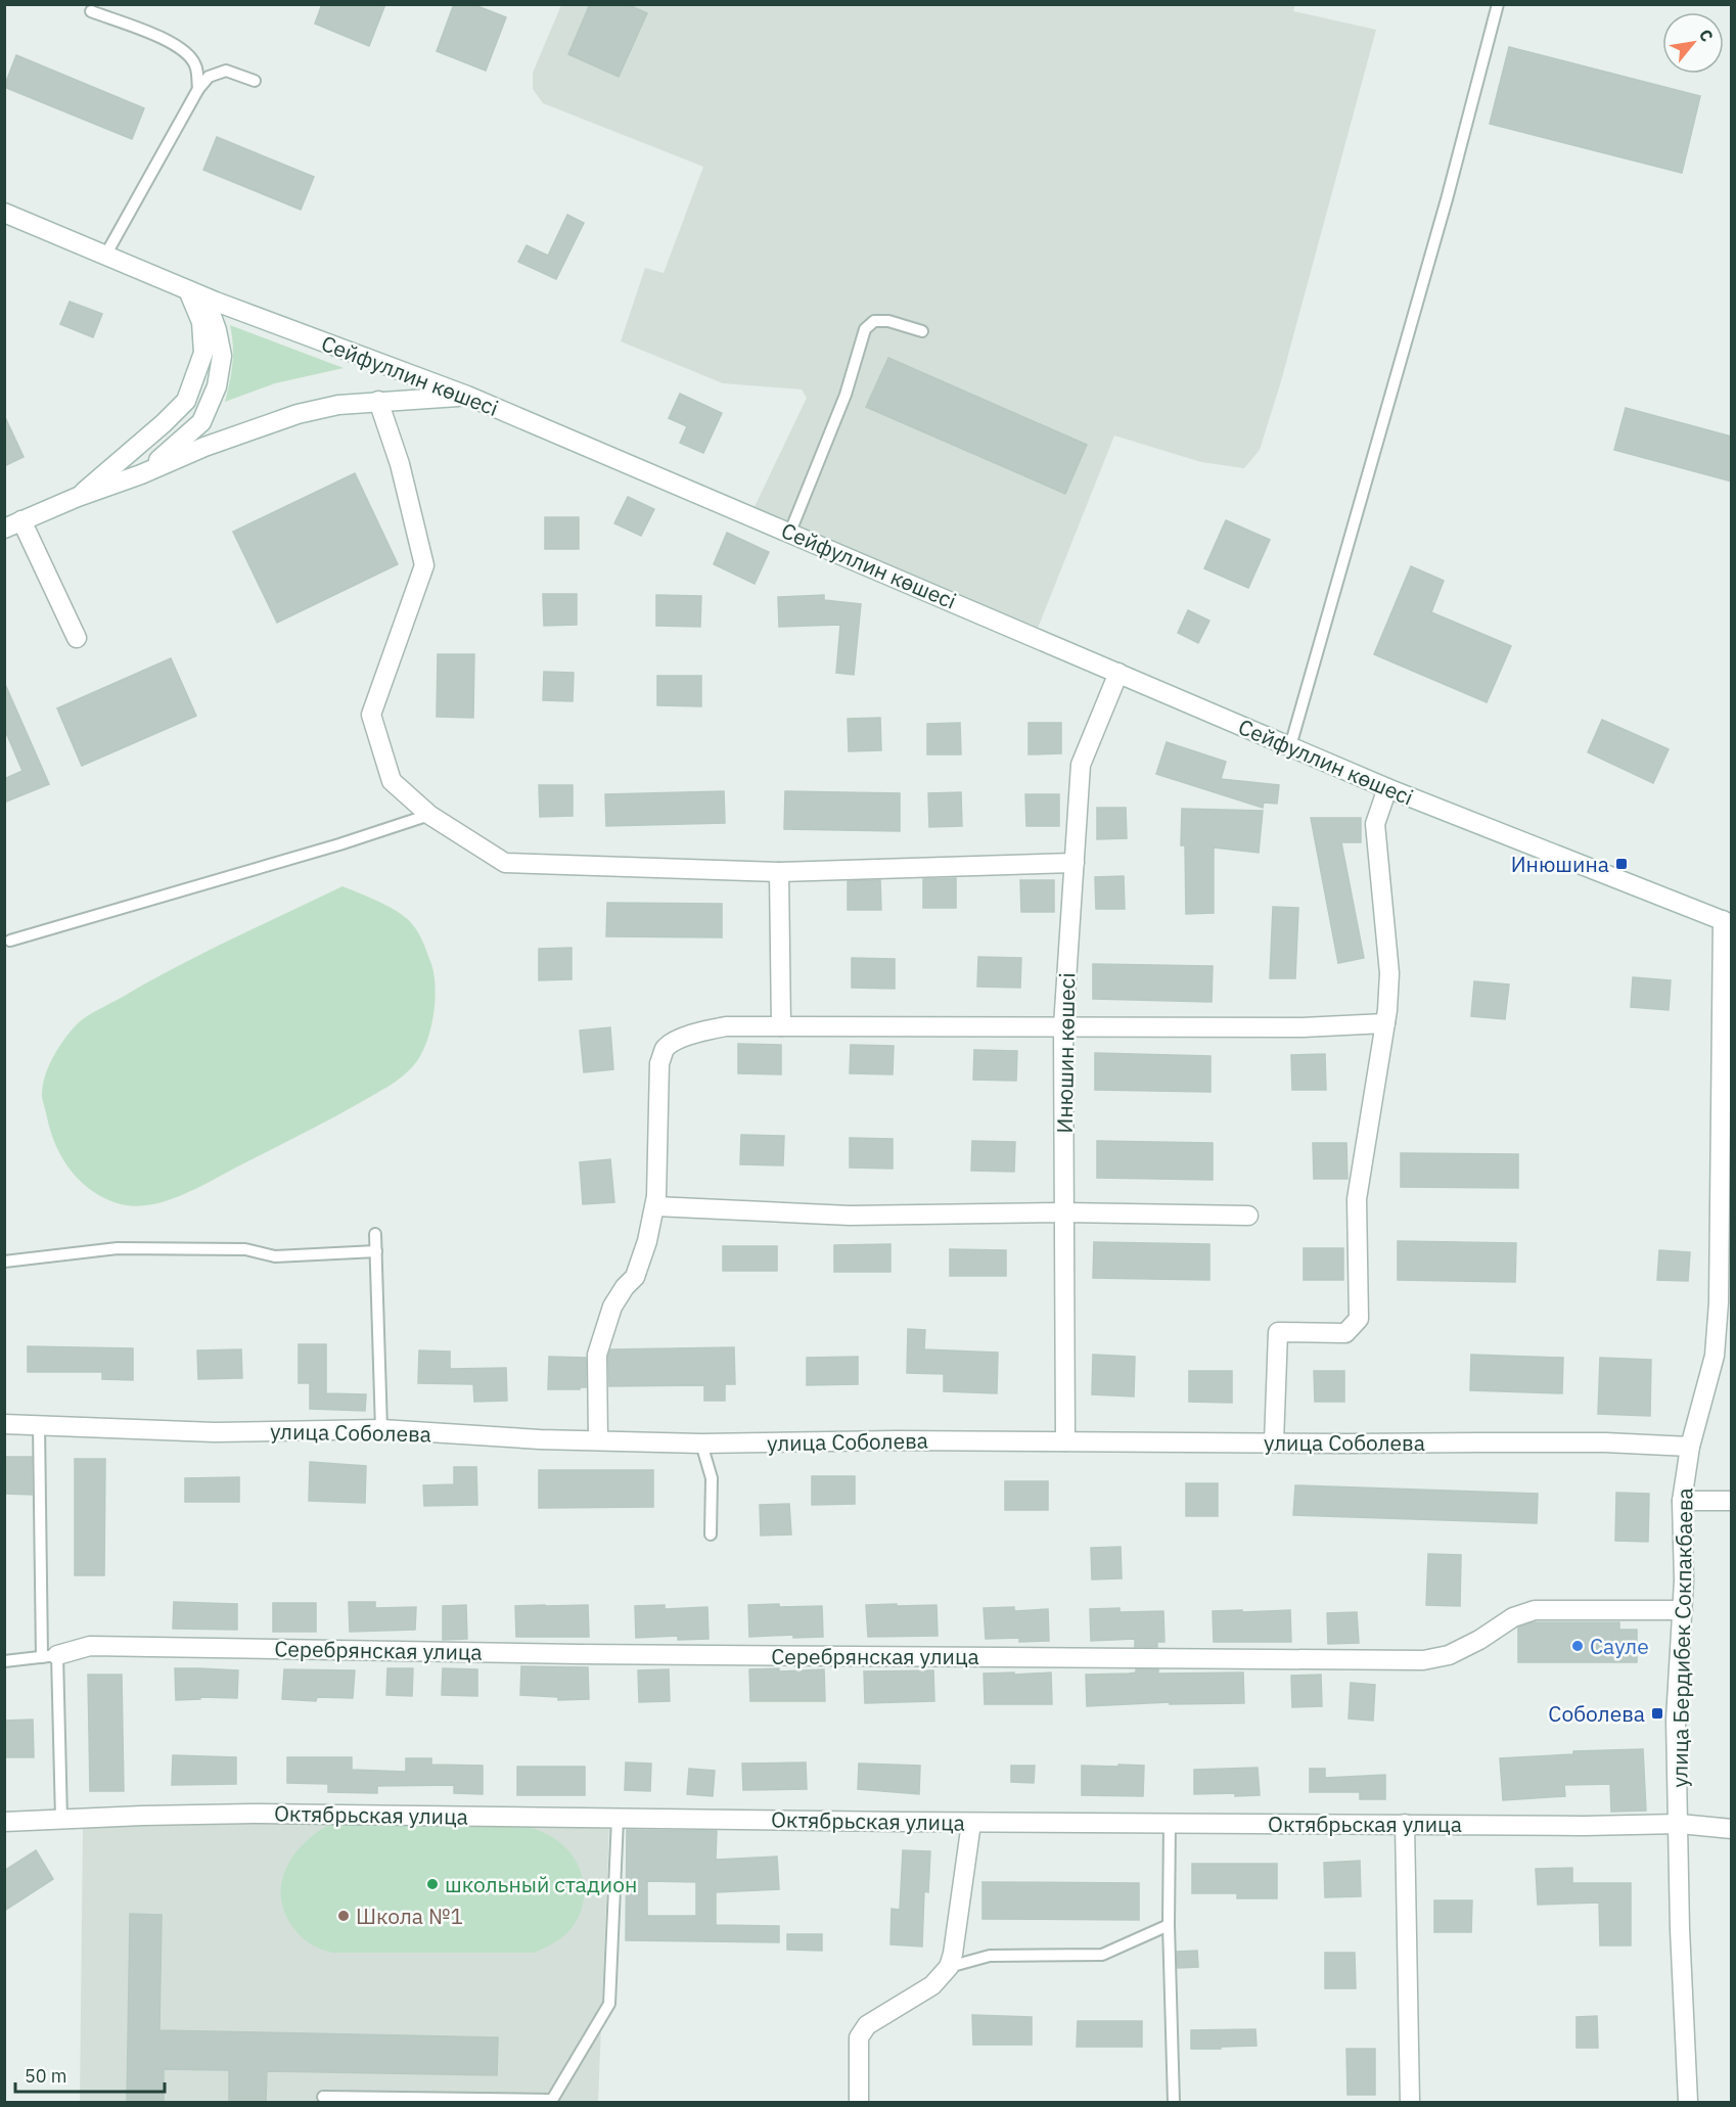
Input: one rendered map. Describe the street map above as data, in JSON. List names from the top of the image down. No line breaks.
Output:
{"streets":{"street":["Сейфуллин көшесі","Инюшин көшесі","улица Соболева","улица Бердибек Сокпакбаева","Серебрянская улица","Октябрьская улица"]},"crossings":[["Сейфуллин көшесі","Инюшин көшесі"],["Сейфуллин көшесі","улица Бердибек Сокпакбаева"],["Инюшин көшесі","улица Соболева"],["улица Соболева","улица Бердибек Сокпакбаева"],["улица Бердибек Сокпакбаева","Серебрянская улица"],["улица Бердибек Сокпакбаева","Октябрьская улица"]],"places":{"transit":["Инюшина","Соболева"],"other":["Сауле","школьный стадион","Школа №1"]},"scale_bar":"50 m","north":"top right"}
